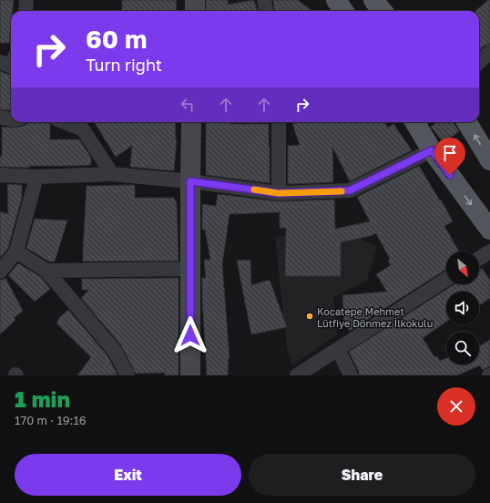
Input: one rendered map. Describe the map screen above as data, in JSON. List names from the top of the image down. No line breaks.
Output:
{"places":["Kocatepe Mehmet Lütfiye Dönmez İlkokulu"],"north":"bottom right","page":{"turn":["60 m","Turn right"],"heading":["1 min","170 m · 19:16"],"buttons":["Exit","Share"]}}
